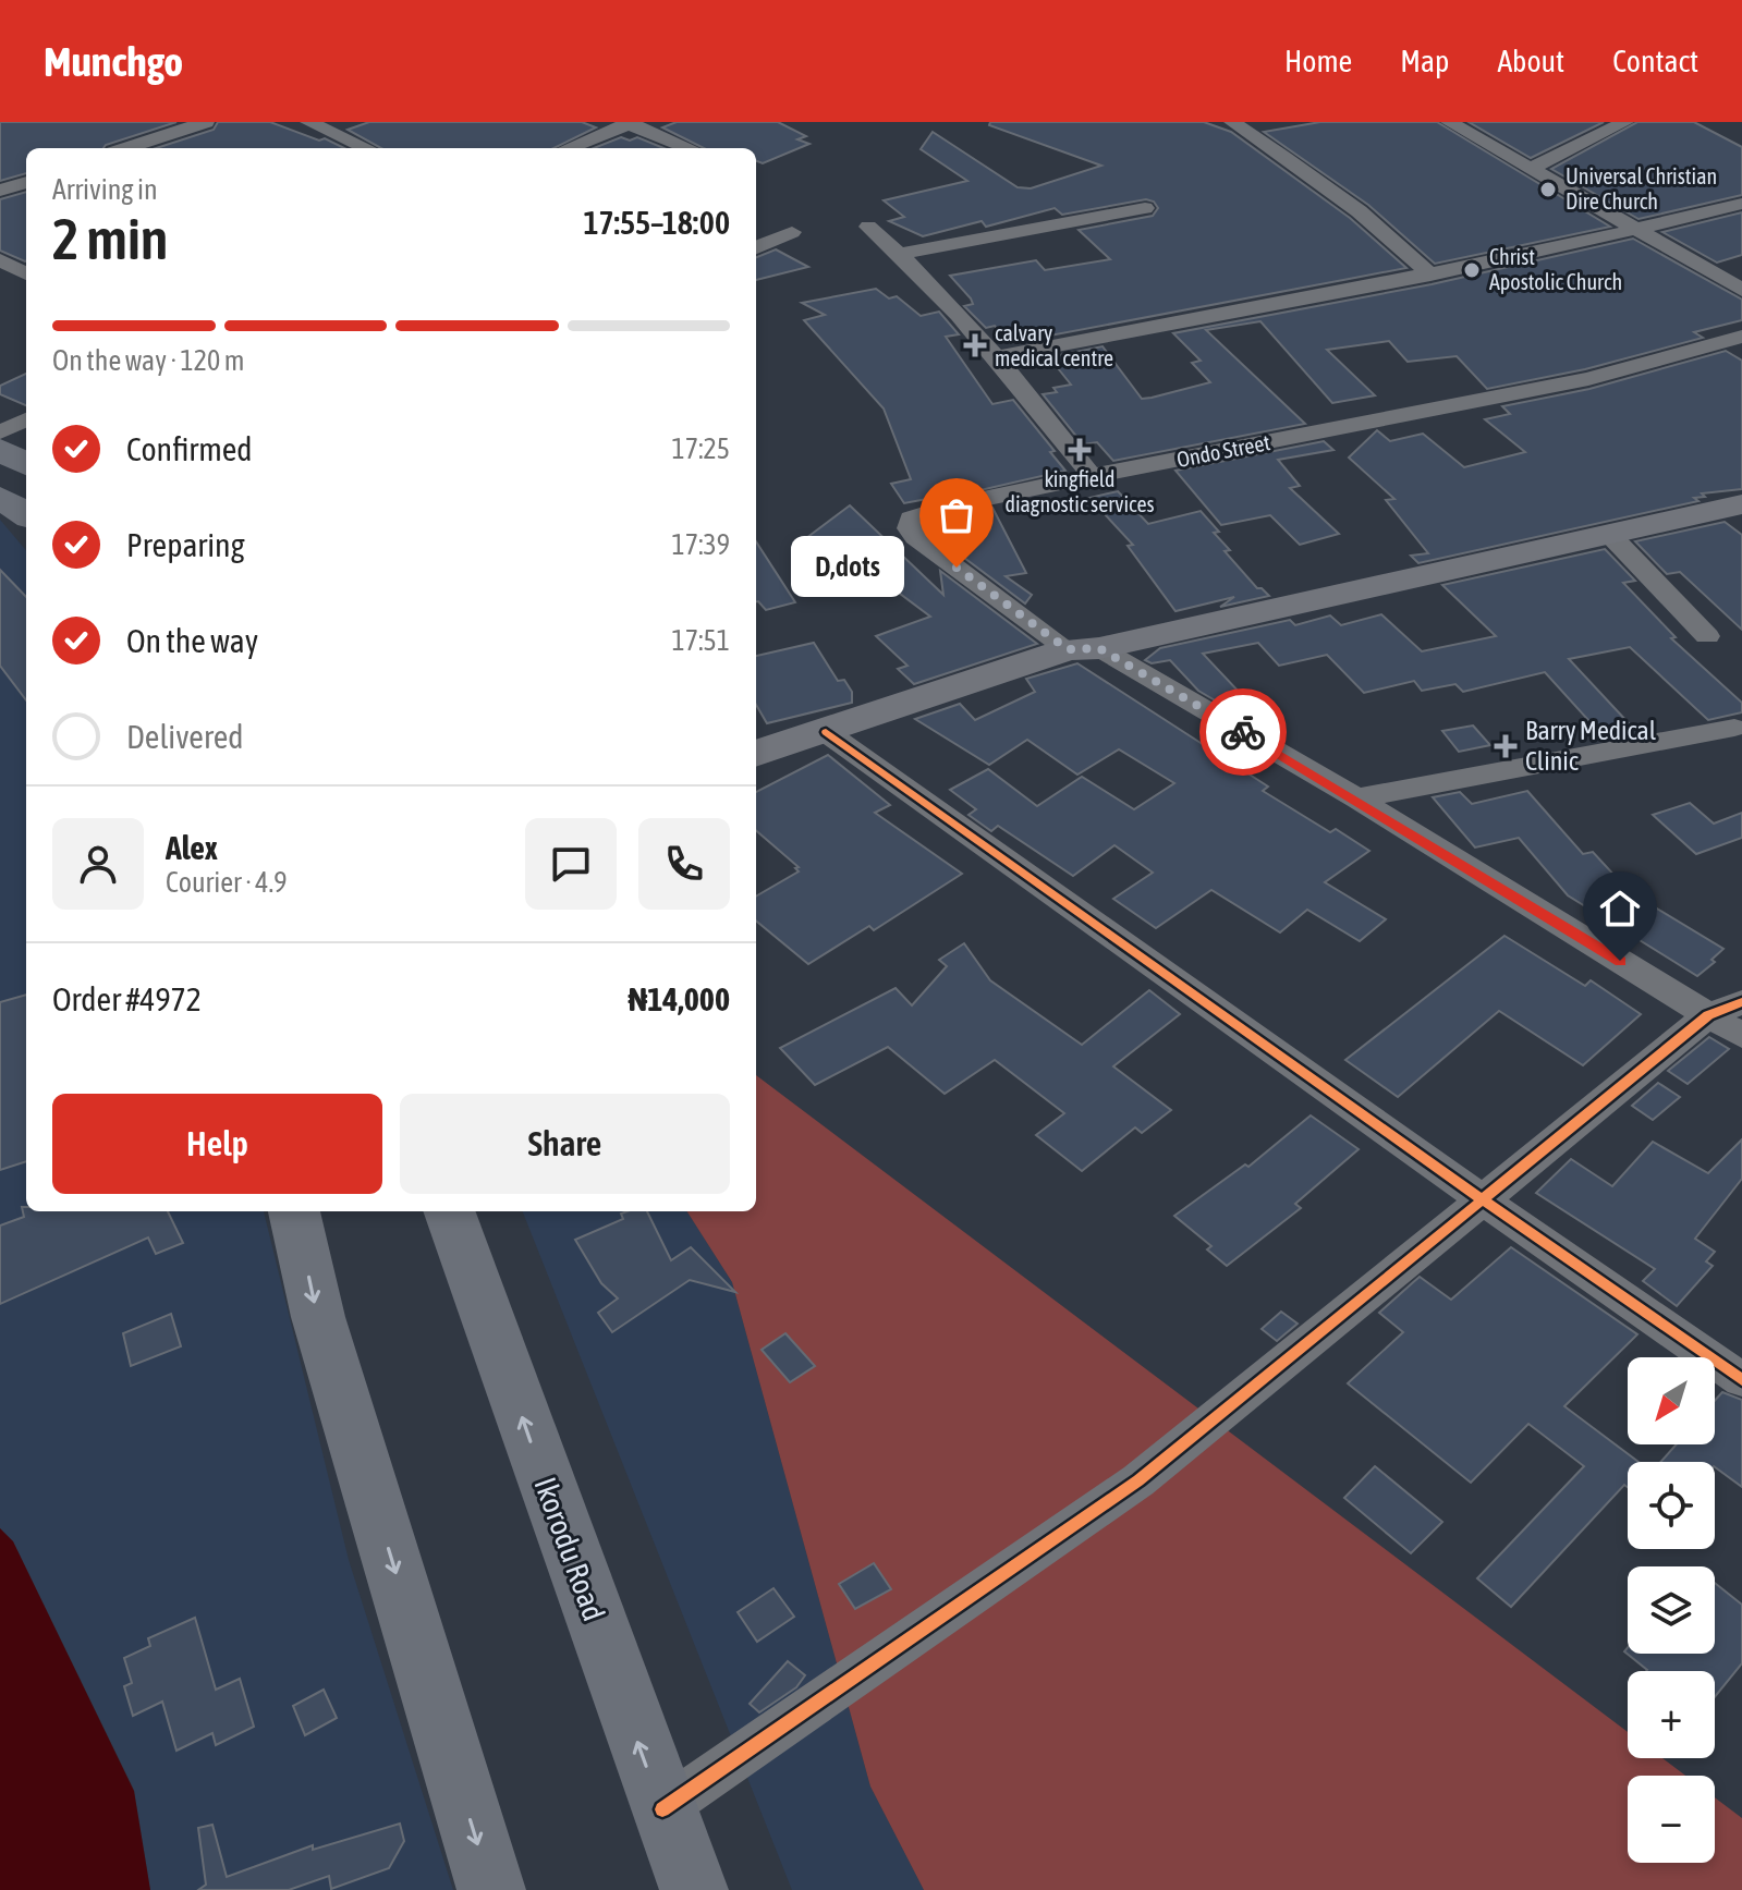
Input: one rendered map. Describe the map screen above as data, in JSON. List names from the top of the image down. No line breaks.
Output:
{"streets":{"highway":["Ikorodu Road"],"street":["Ondo Street"]},"places":{"other":["Universal Christian Dire Church","Christ Apostolic Church","D,dots"],"health":["calvary medical centre","kingfield diagnostic services","Barry Medical Clinic"]},"north":"bottom left","page":{"header":"Munchgo","nav":["Home","Map","About","Contact"],"heading":["2 min","Arriving in","17:55–18:00"],"panel":["Alex","Courier · 4.9","Order #4972","₦14,000"],"bar":"On the way · 120 m","list":[["Confirmed","17:25"],["Preparing","17:39"],["On the way","17:51"],"Delivered"],"bubble":"D,dots","buttons":["Help","Share"],"map_buttons":["+","−"]}}
